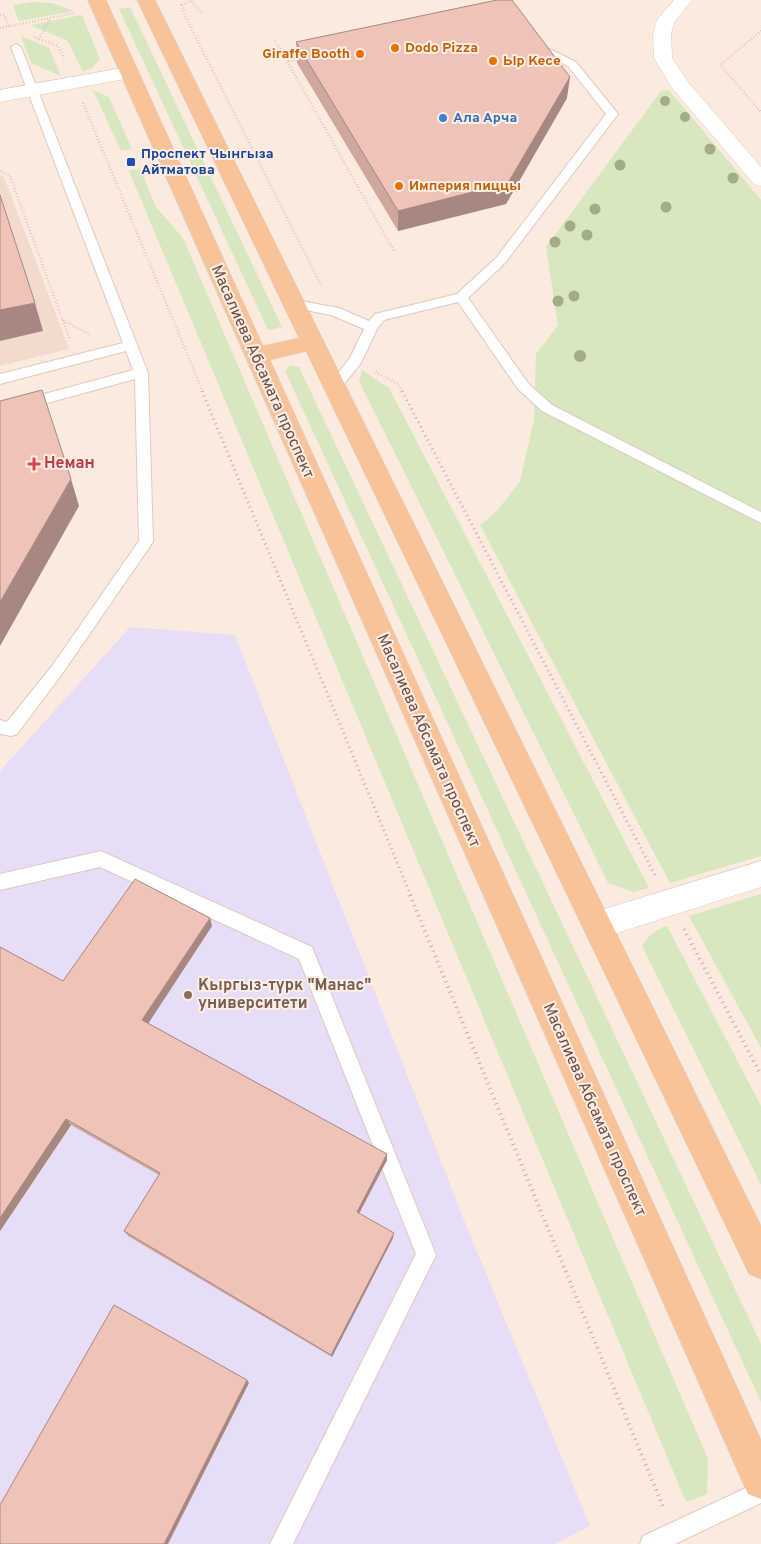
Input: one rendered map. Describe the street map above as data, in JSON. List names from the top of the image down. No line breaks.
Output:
{"streets":{"main road":["Масалиева Абсамата проспект"]},"places":{"other":["Dodo Pizza","Giraffe Booth","Ыр Кесе","Ала Арча","Империя пиццы","Кыргыз-түрк \"Манас\" университети"],"transit":["Проспект Чынгыза Айтматова"],"health":["Неман"]}}
